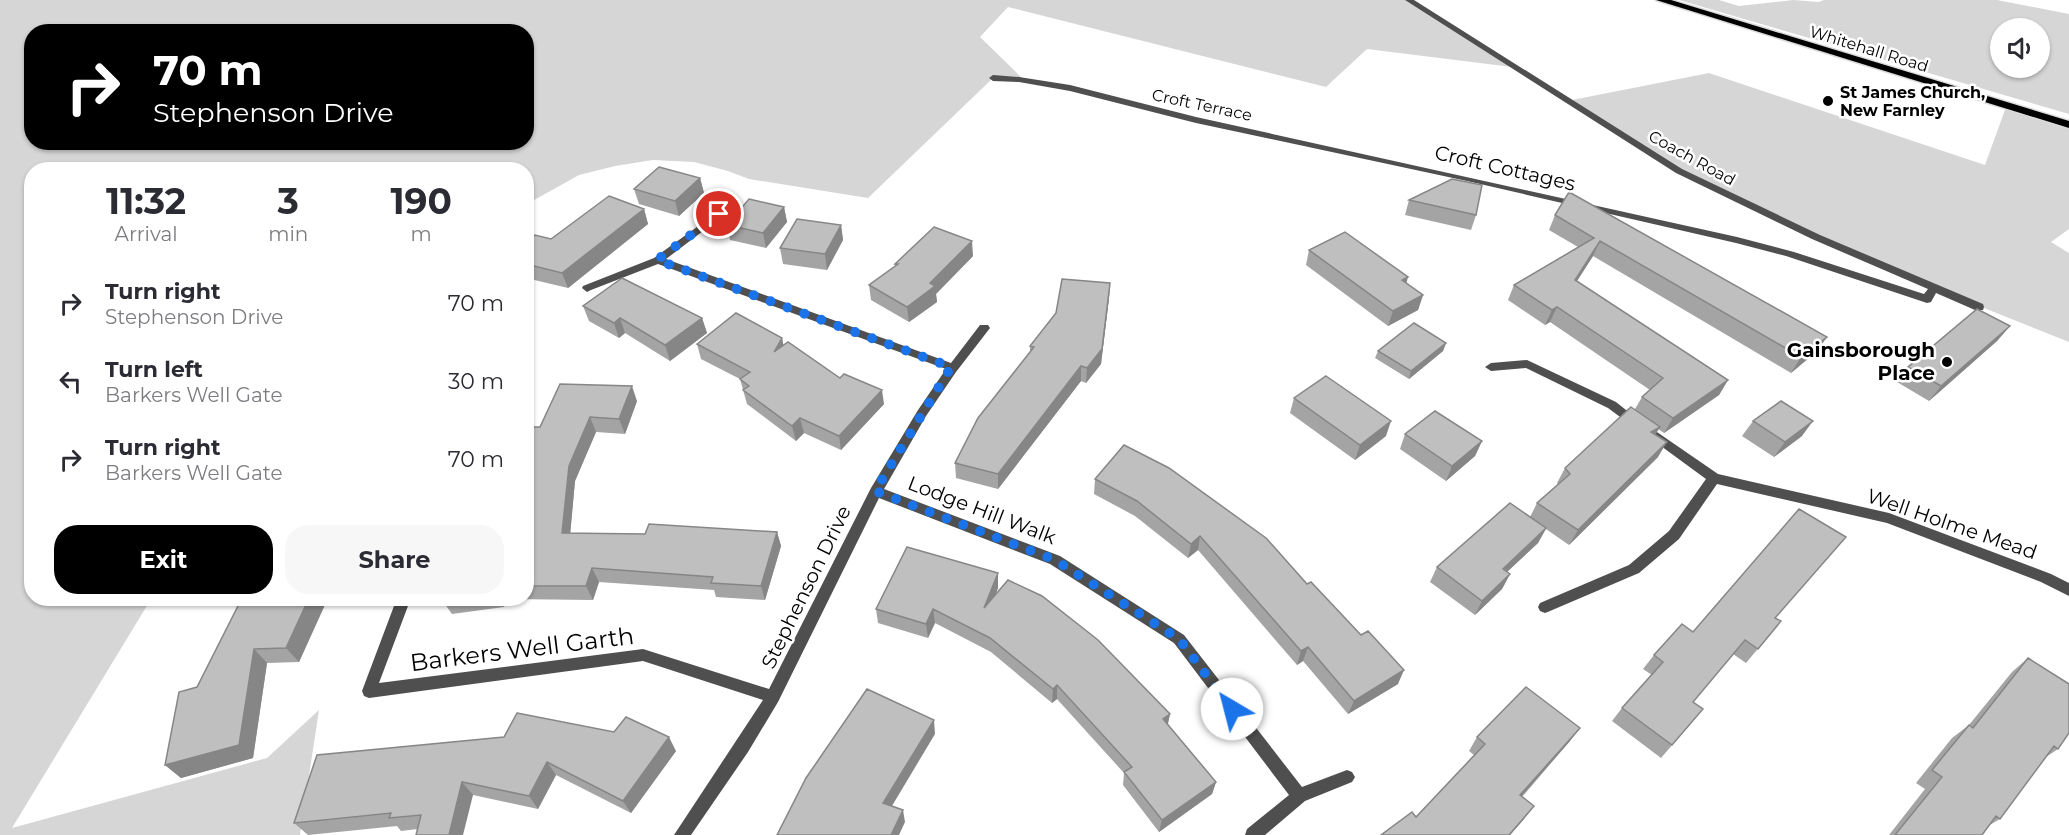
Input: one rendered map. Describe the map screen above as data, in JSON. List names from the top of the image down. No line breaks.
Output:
{"streets":{"main road":["Whitehall Road"],"street":["Croft Terrace","Coach Road","Croft Cottages","Lodge Hill Walk","Well Holme Mead","Stephenson Drive","Barkers Well Garth"]},"crossings":[["Croft Terrace","Croft Cottages"],["Coach Road","Croft Cottages"],["Lodge Hill Walk","Stephenson Drive"],["Stephenson Drive","Barkers Well Garth"]],"places":["St James Church, New Farnley","Gainsborough Place"],"page":{"turn":["70 m","Stephenson Drive"],"eta":["11:32","Arrival","3","min","190","m"],"list":[{"name":"Turn right","note":"Stephenson Drive","value":"70 m"},{"name":"Turn left","note":"Barkers Well Gate","value":"30 m"},{"name":"Turn right","note":"Barkers Well Gate","value":"70 m"}],"buttons":["Exit","Share"]}}
